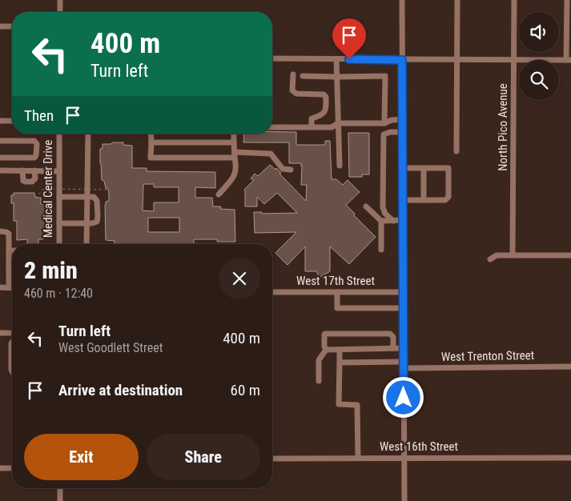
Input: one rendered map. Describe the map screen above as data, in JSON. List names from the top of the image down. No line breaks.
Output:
{"streets":{"street":["North Pico Avenue","Medical Center Drive","West 17th Street","West Trenton Street","West 16th Street"]},"page":{"turn":["400 m","Turn left"],"then":"Then","heading":["2 min","460 m · 12:40"],"list":[{"name":"Turn left","note":"West Goodlett Street","value":"400 m"},{"name":"Arrive at destination","value":"60 m"}],"buttons":["Exit","Share"]}}
